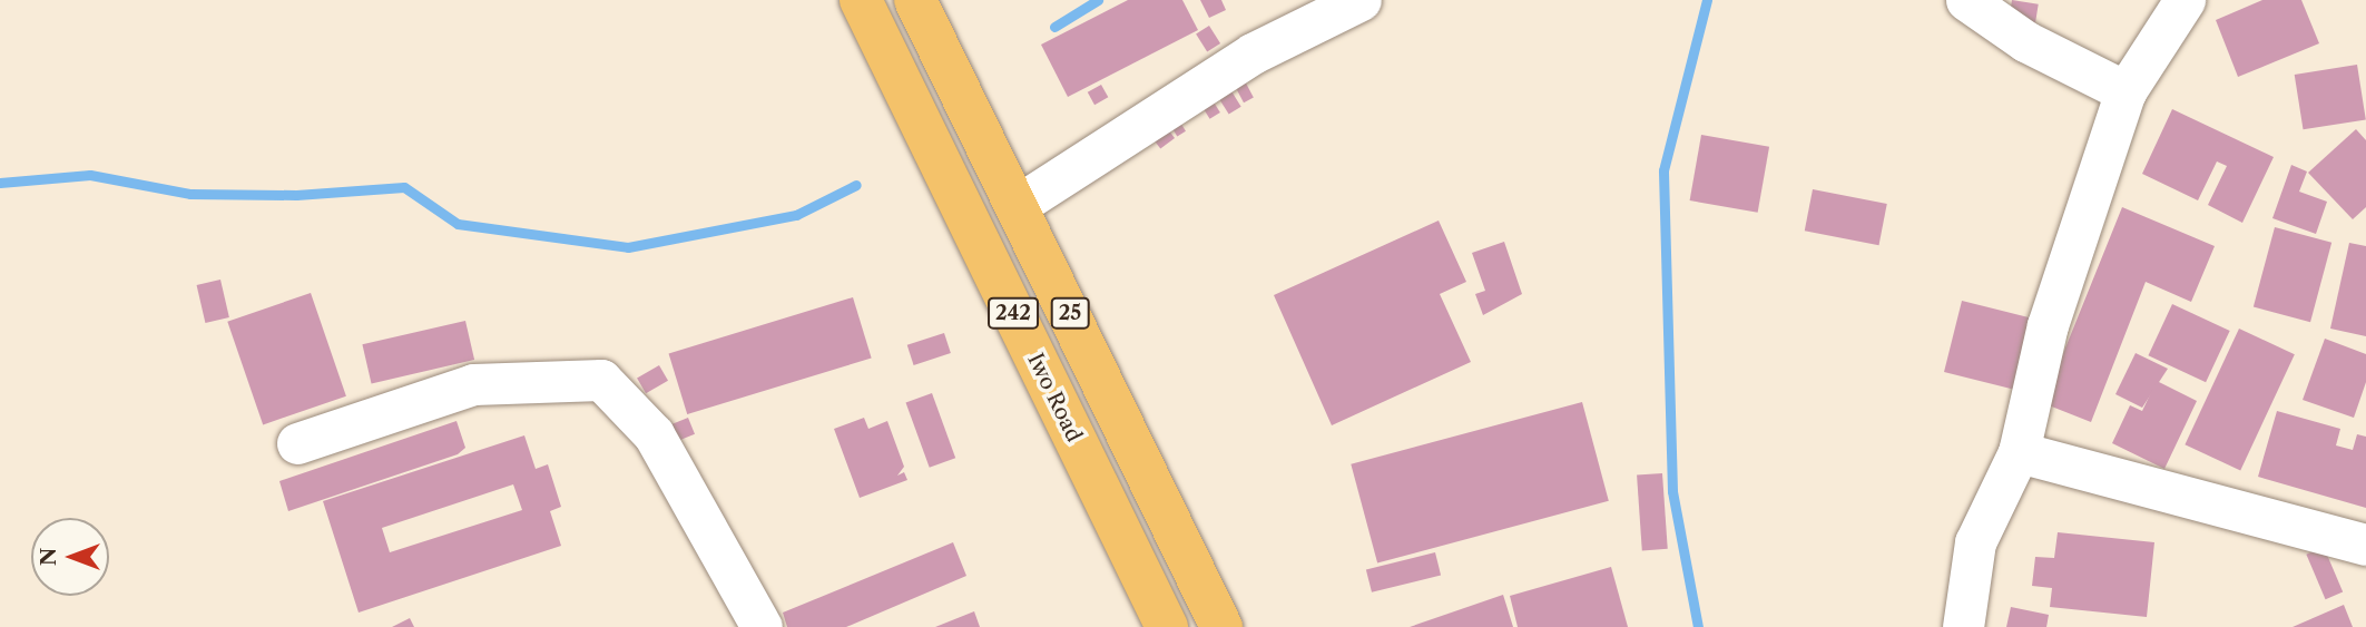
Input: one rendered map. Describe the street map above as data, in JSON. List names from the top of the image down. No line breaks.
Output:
{"streets":{"main road":["242","25","Iwo Road"]},"north":"left"}
